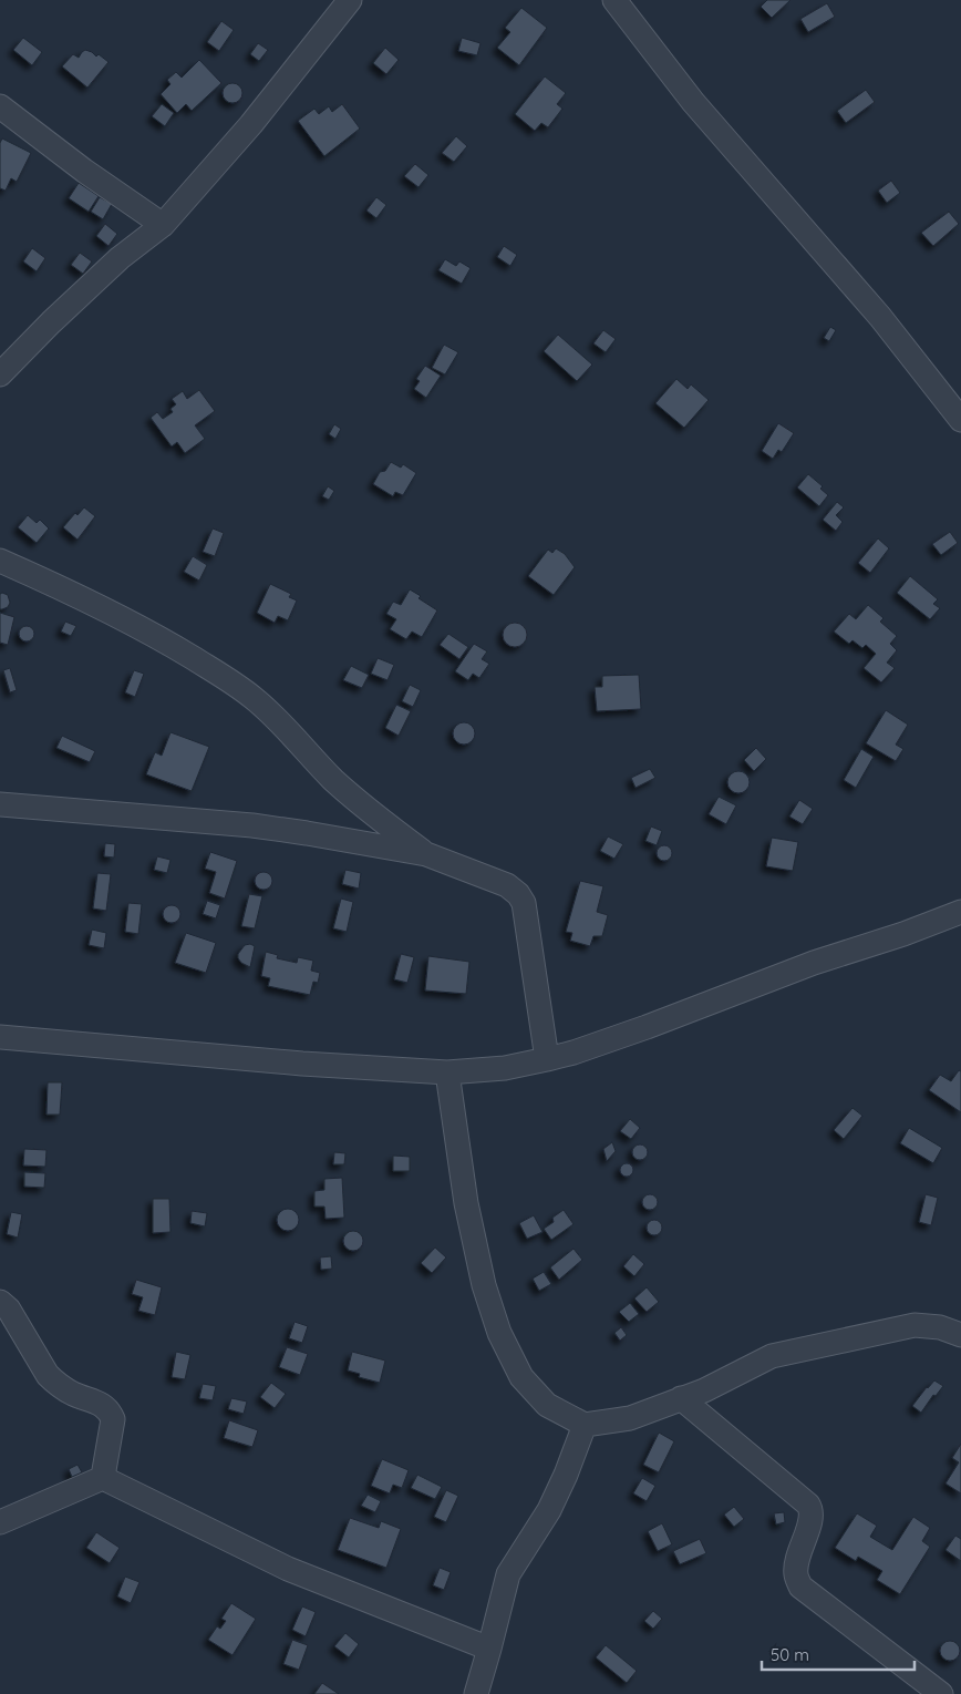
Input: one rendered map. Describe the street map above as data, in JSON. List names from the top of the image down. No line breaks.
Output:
{"scale_bar":"50 m"}
